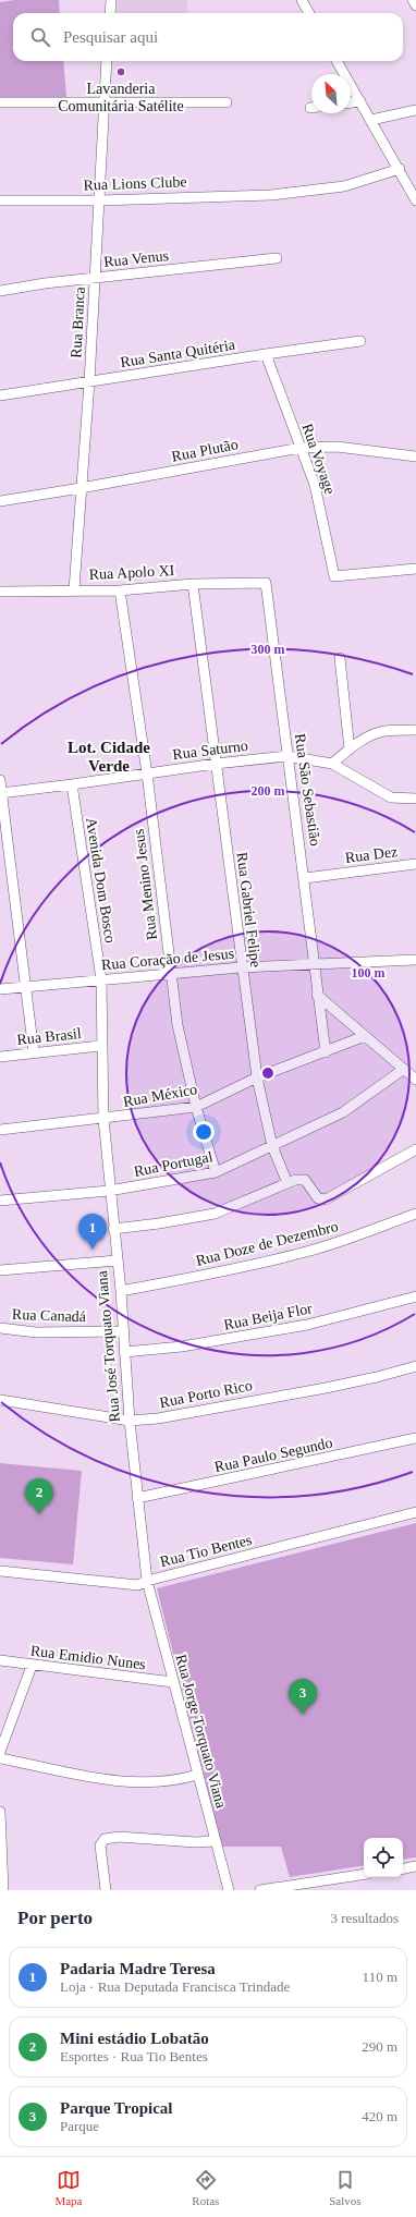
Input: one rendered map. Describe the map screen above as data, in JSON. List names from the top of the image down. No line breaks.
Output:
{"streets":{"street":["Rua Lions Clube","Rua Venus","Rua Branca","Rua Santa Quitéria","Rua Plutão","Rua Voyage","Rua Apolo XI","Rua Saturno","Rua São Sebastião","Rua Dez","Avenida Dom Bosco","Rua Menino Jesus","Rua Gabriel Felipe","Rua Coração de Jesus","Rua Brasil","Rua México","Rua Portugal","Rua Doze de Dezembro","Rua Canadá","Rua Beija Flor","Rua José Torquato Viana","Rua Porto Rico","Rua Paulo Segundo","Rua Tio Bentes","Rua Emidio Nunes","Rua Jorge Torquato Viana"]},"crossings":[["Rua Lions Clube","Rua Branca"],["Rua Venus","Rua Branca"],["Rua Branca","Rua Santa Quitéria"],["Rua Branca","Rua Plutão"],["Rua Branca","Rua Apolo XI"],["Rua Santa Quitéria","Rua Voyage"],["Rua Plutão","Rua Voyage"],["Rua Apolo XI","Rua São Sebastião"],["Rua Apolo XI","Rua Menino Jesus"],["Rua Apolo XI","Rua Gabriel Felipe"],["Rua Saturno","Rua São Sebastião"],["Rua Saturno","Avenida Dom Bosco"],["Rua Saturno","Rua Menino Jesus"],["Rua Saturno","Rua Gabriel Felipe"],["Rua São Sebastião","Rua Dez"],["Rua São Sebastião","Rua Coração de Jesus"],["Rua São Sebastião","Rua México"],["Avenida Dom Bosco","Rua Coração de Jesus"],["Avenida Dom Bosco","Rua José Torquato Viana"],["Rua Menino Jesus","Rua Coração de Jesus"],["Rua Menino Jesus","Rua México"],["Rua Menino Jesus","Rua Portugal"],["Rua Gabriel Felipe","Rua Coração de Jesus"],["Rua Gabriel Felipe","Rua México"],["Rua Gabriel Felipe","Rua Portugal"],["Rua Coração de Jesus","Rua José Torquato Viana"],["Rua Brasil","Rua José Torquato Viana"],["Rua México","Rua José Torquato Viana"],["Rua Portugal","Rua José Torquato Viana"],["Rua Doze de Dezembro","Rua José Torquato Viana"],["Rua Canadá","Rua José Torquato Viana"],["Rua Beija Flor","Rua José Torquato Viana"],["Rua José Torquato Viana","Rua Porto Rico"],["Rua José Torquato Viana","Rua Paulo Segundo"],["Rua José Torquato Viana","Rua Tio Bentes"],["Rua José Torquato Viana","Rua Jorge Torquato Viana"],["Rua Tio Bentes","Rua Jorge Torquato Viana"],["Rua Emidio Nunes","Rua Jorge Torquato Viana"]],"districts":["Lot. Cidade Verde"],"places":["Lavanderia Comunitária Satélite"],"north":"top left","page":{"search":"Pesquisar aqui","pins":["1","2","3"],"heading":["Por perto","3 resultados"],"list":[{"mark":"1","name":"Padaria Madre Teresa","note":"Loja · Rua Deputada Francisca Trindade","value":"110 m"},{"mark":"2","name":"Mini estádio Lobatão","note":"Esportes · Rua Tio Bentes","value":"290 m"},{"mark":"3","name":"Parque Tropical","note":"Parque","value":"420 m"}],"nav":["Mapa","Rotas","Salvos"]},"rings":["300 m","200 m","100 m"]}
